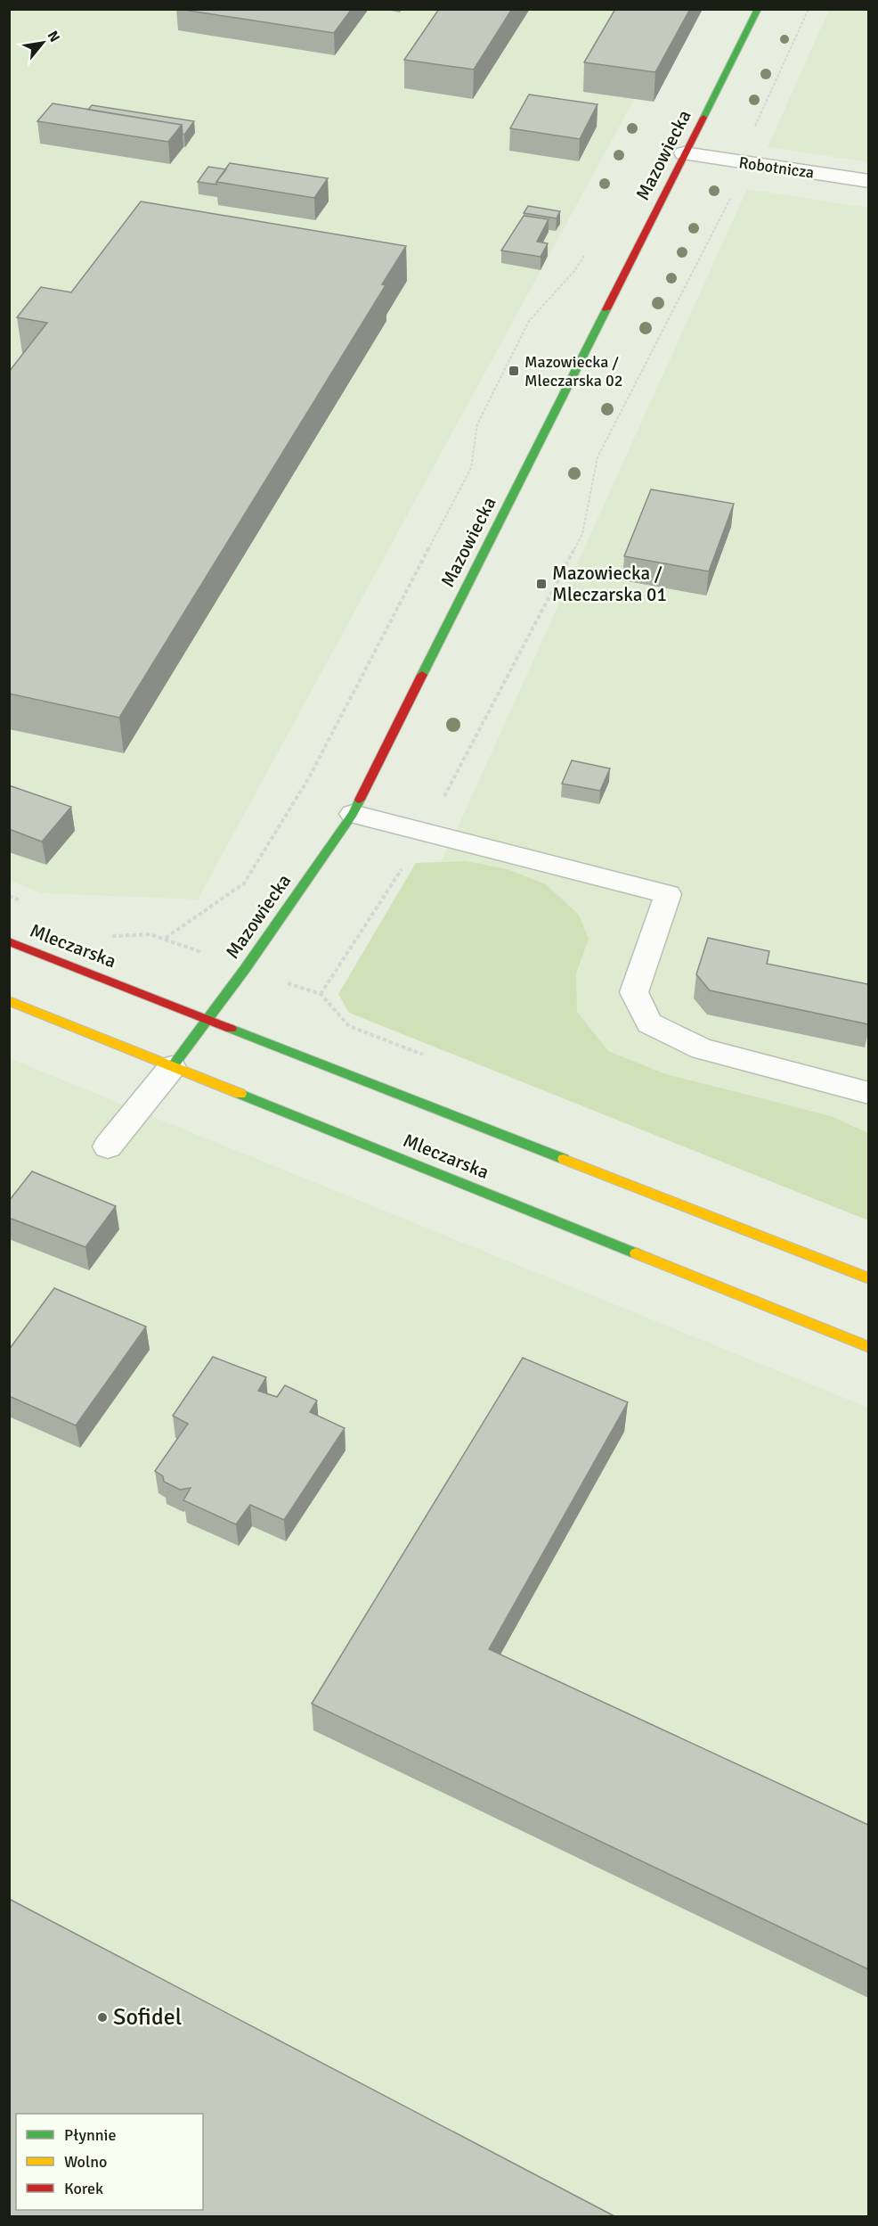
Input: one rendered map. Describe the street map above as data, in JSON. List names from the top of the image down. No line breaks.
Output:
{"streets":{"street":["Mazowiecka","Robotnicza","Mleczarska"]},"crossings":[["Mazowiecka","Robotnicza"],["Mazowiecka","Mleczarska"]],"places":{"transit":["Mazowiecka / Mleczarska 02","Mazowiecka / Mleczarska 01"],"other":["Sofidel"]},"legend":["Płynnie","Wolno","Korek"],"north":"top right"}
